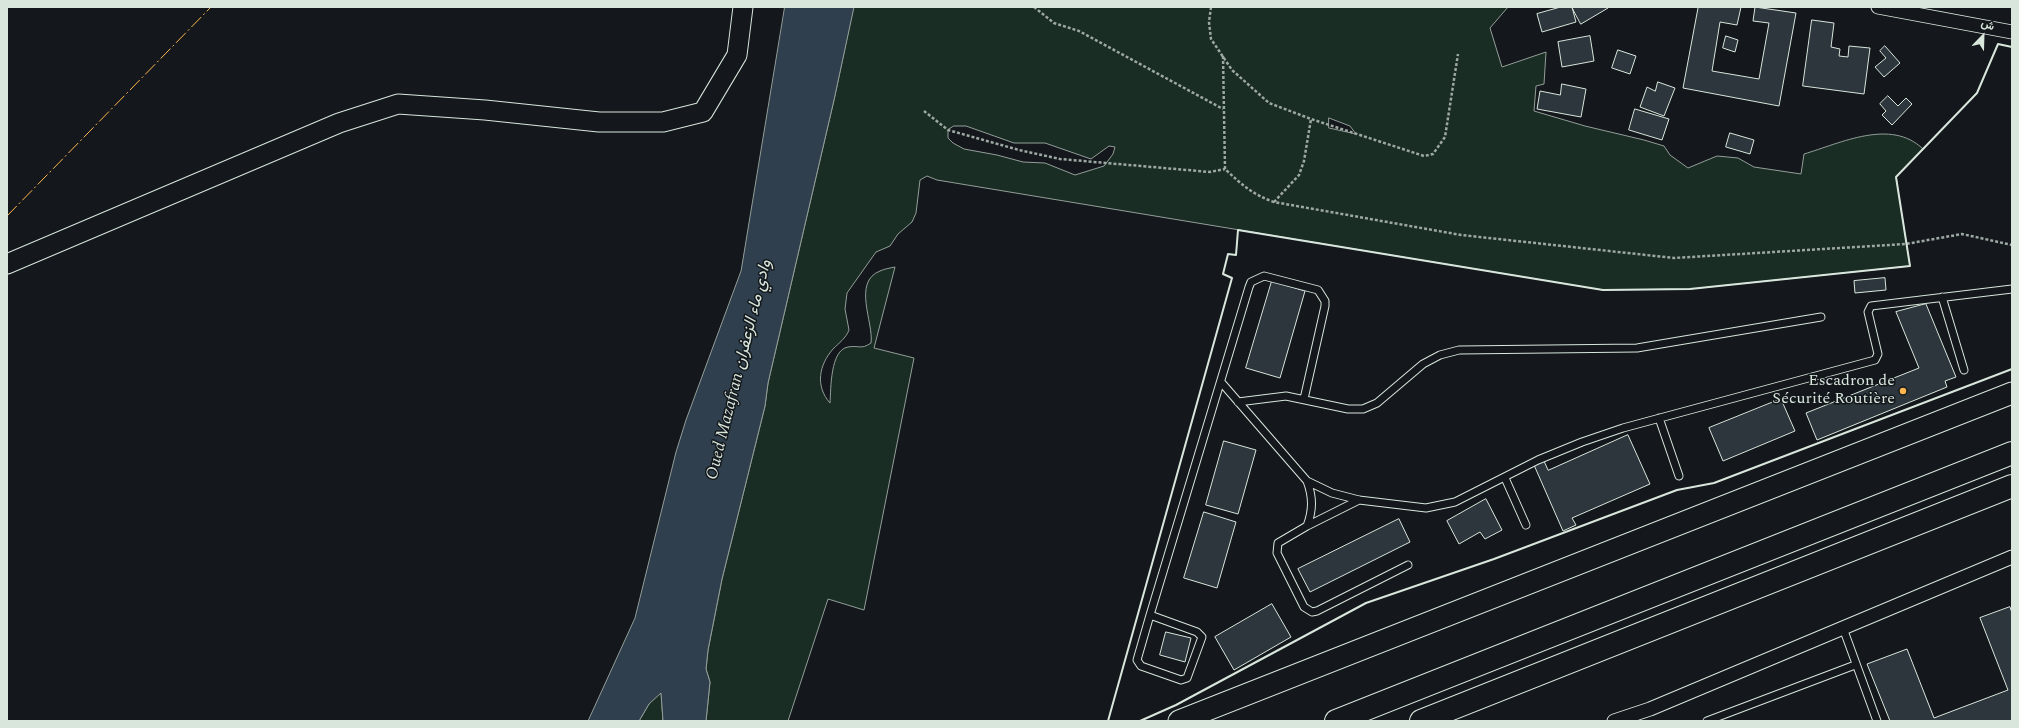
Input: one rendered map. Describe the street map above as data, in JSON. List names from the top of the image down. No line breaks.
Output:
{"water":["Oued Mazafran وادي ماء الزعفران"],"places":["Escadron de Sécurité Routière"],"north":"top right"}
